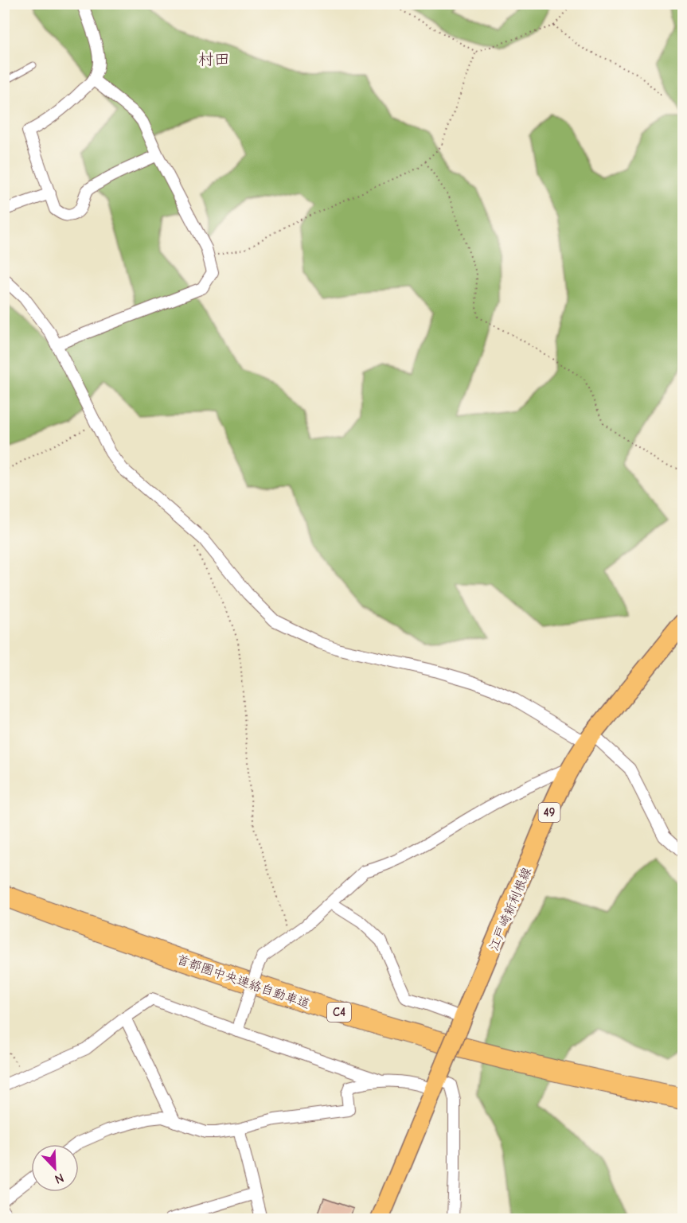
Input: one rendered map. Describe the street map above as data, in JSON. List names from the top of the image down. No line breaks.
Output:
{"streets":{"highway":["首都圏中央連絡自動車道","C4"],"main road":["49","江戸崎新利根線"]},"districts":["村田"],"north":"bottom right"}
